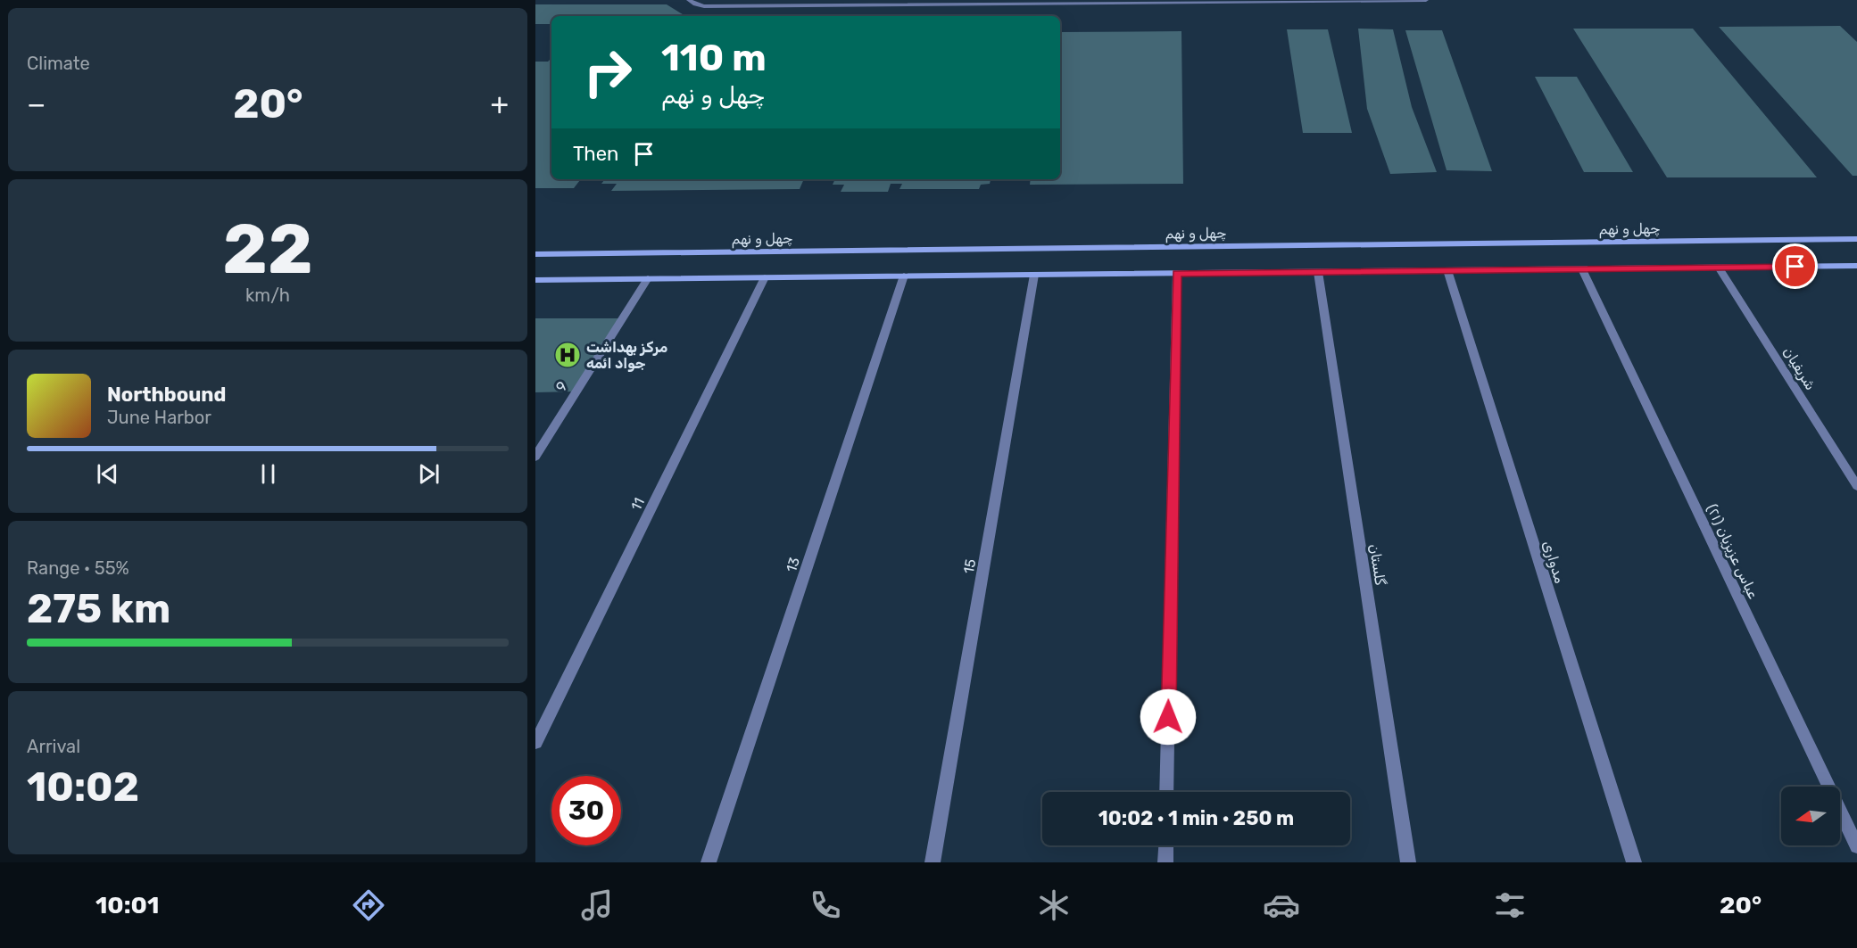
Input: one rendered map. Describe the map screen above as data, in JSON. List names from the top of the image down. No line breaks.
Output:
{"streets":{"street":["چهل و نهم","شریفیان","9","11","عباس عزیزیان (۲۱)","مدواری","13","گلستان","15"]},"places":{"hospital":["مرکز بهداشت جواد ائمه"]},"north":"left","page":{"tile":["Climate",["22","km/h"],["Range · 55%","275 km"],["Arrival","10:02"]],"turn":["110 m","چهل و نهم"],"heat":["−","20°","+"],"then":"Then","song":["Northbound","June Harbor"],"limit":"30","trip":"10:02 · 1 min · 250 m","tabs":["10:01","20°"]}}
